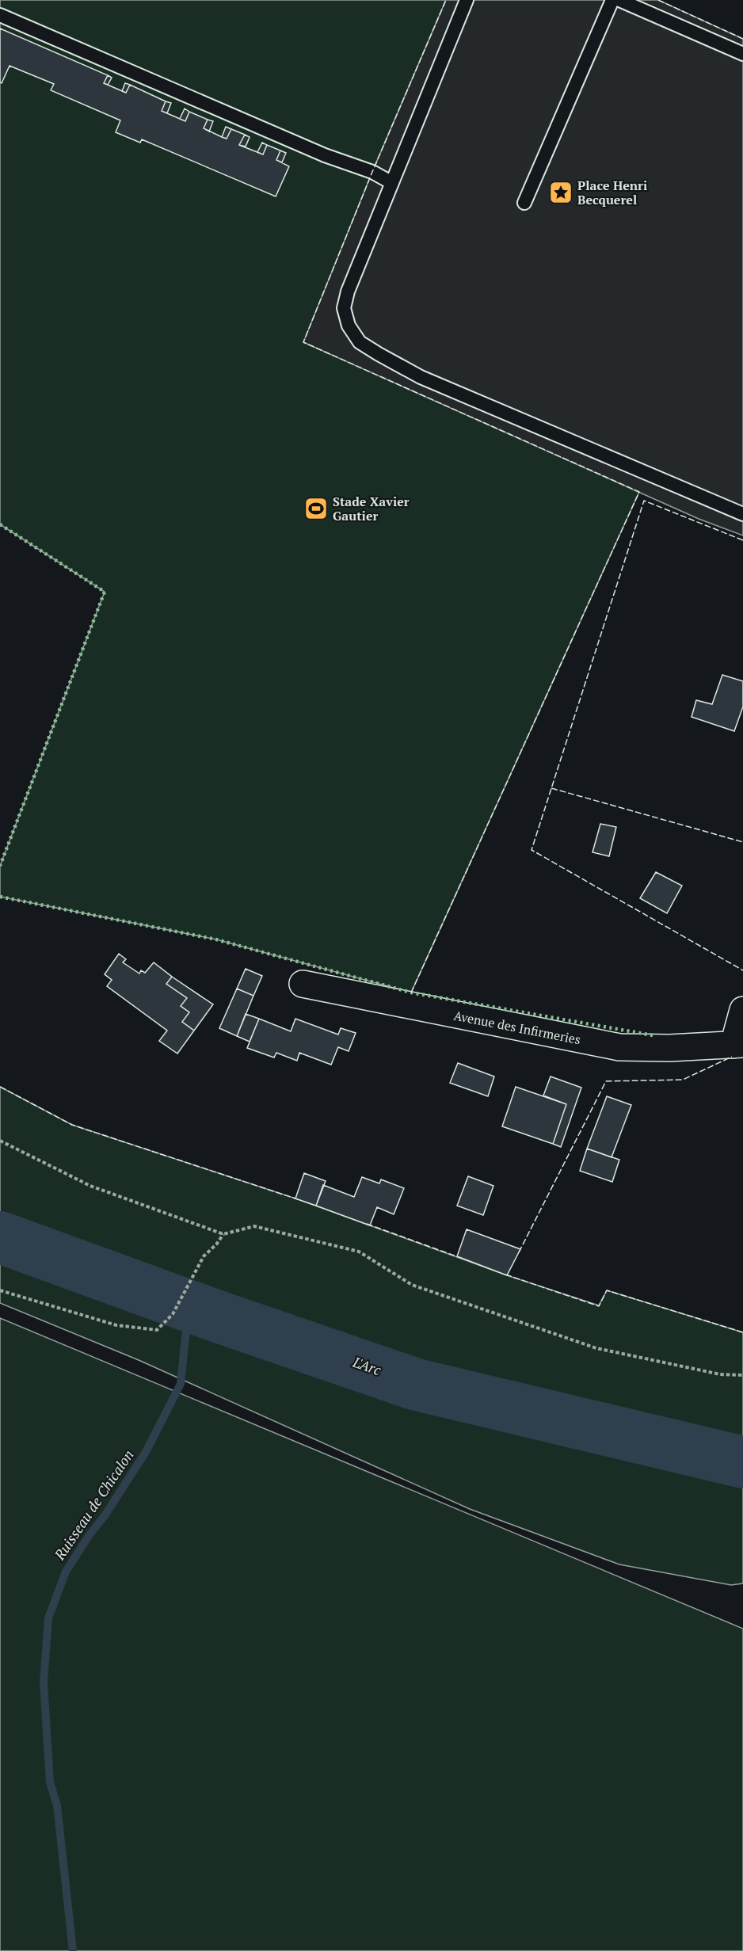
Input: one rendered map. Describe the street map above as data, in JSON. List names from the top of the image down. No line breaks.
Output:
{"streets":{"street":["Avenue des Infirmeries"]},"water":["L'Arc","Ruisseau de Chicalon"],"places":{"place":["Place Henri Becquerel"],"sports":["Stade Xavier Gautier"]}}
